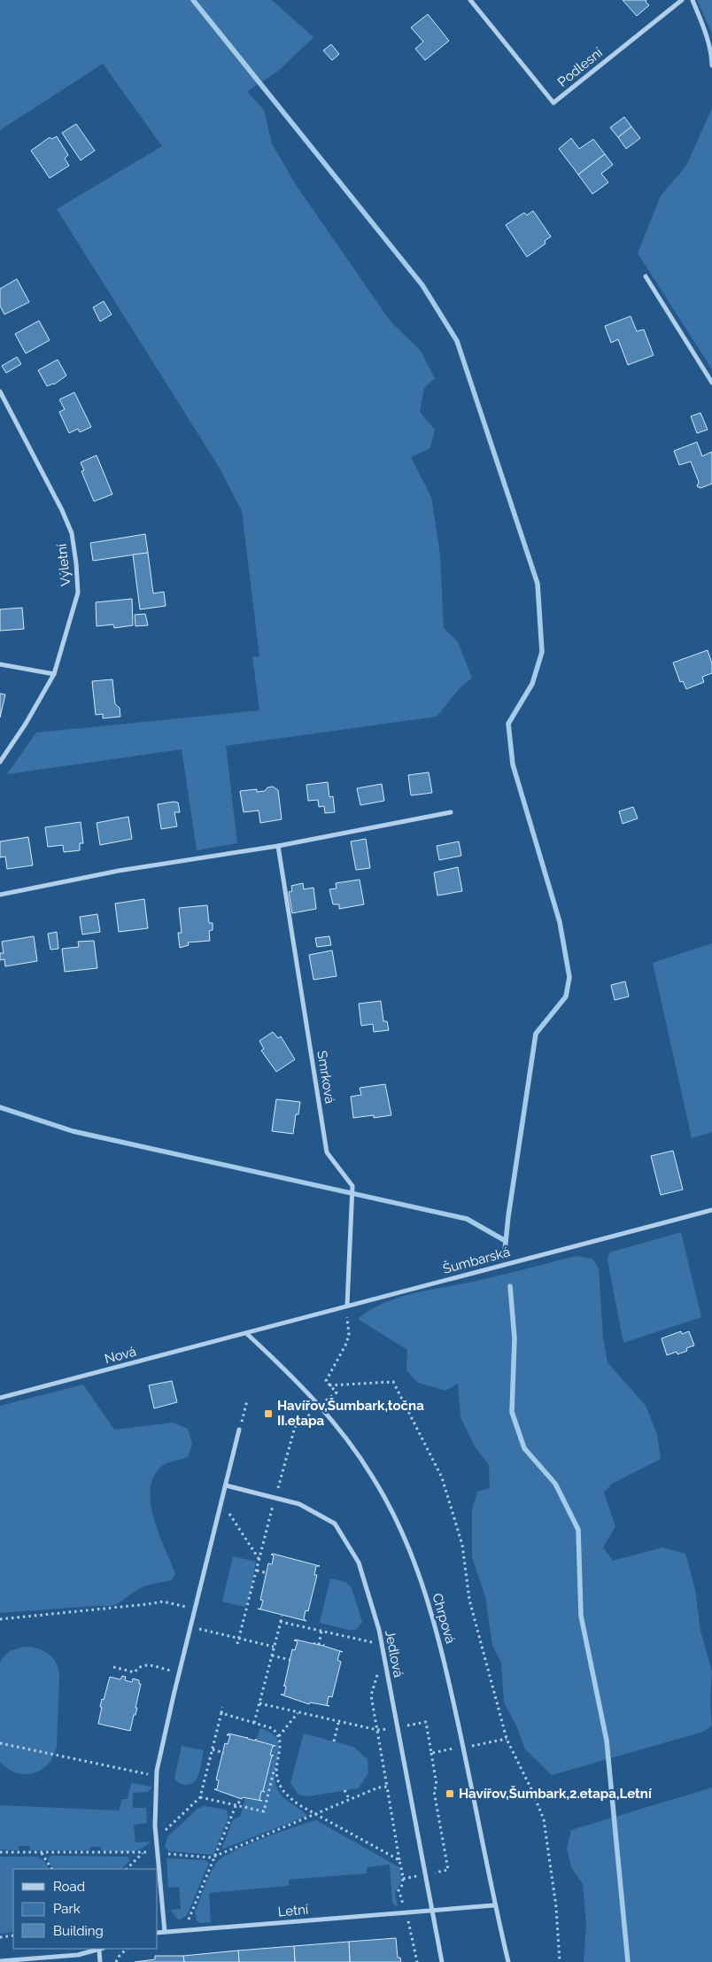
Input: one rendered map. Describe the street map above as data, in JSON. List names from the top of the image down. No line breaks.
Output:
{"streets":{"street":["Podlesní","Výletní","Smrková","Šumbarská","Nová","Chrpová","Jedlová","Letní"]},"crossings":[["Smrková","Šumbarská"],["Šumbarská","Nová"],["Šumbarská","Chrpová"],["Nová","Chrpová"],["Chrpová","Letní"],["Jedlová","Letní"]],"places":{"transit":["Havířov,Šumbark,točna II.etapa","Havířov,Šumbark,2.etapa,Letní"]},"legend":["Road","Park","Building"]}
